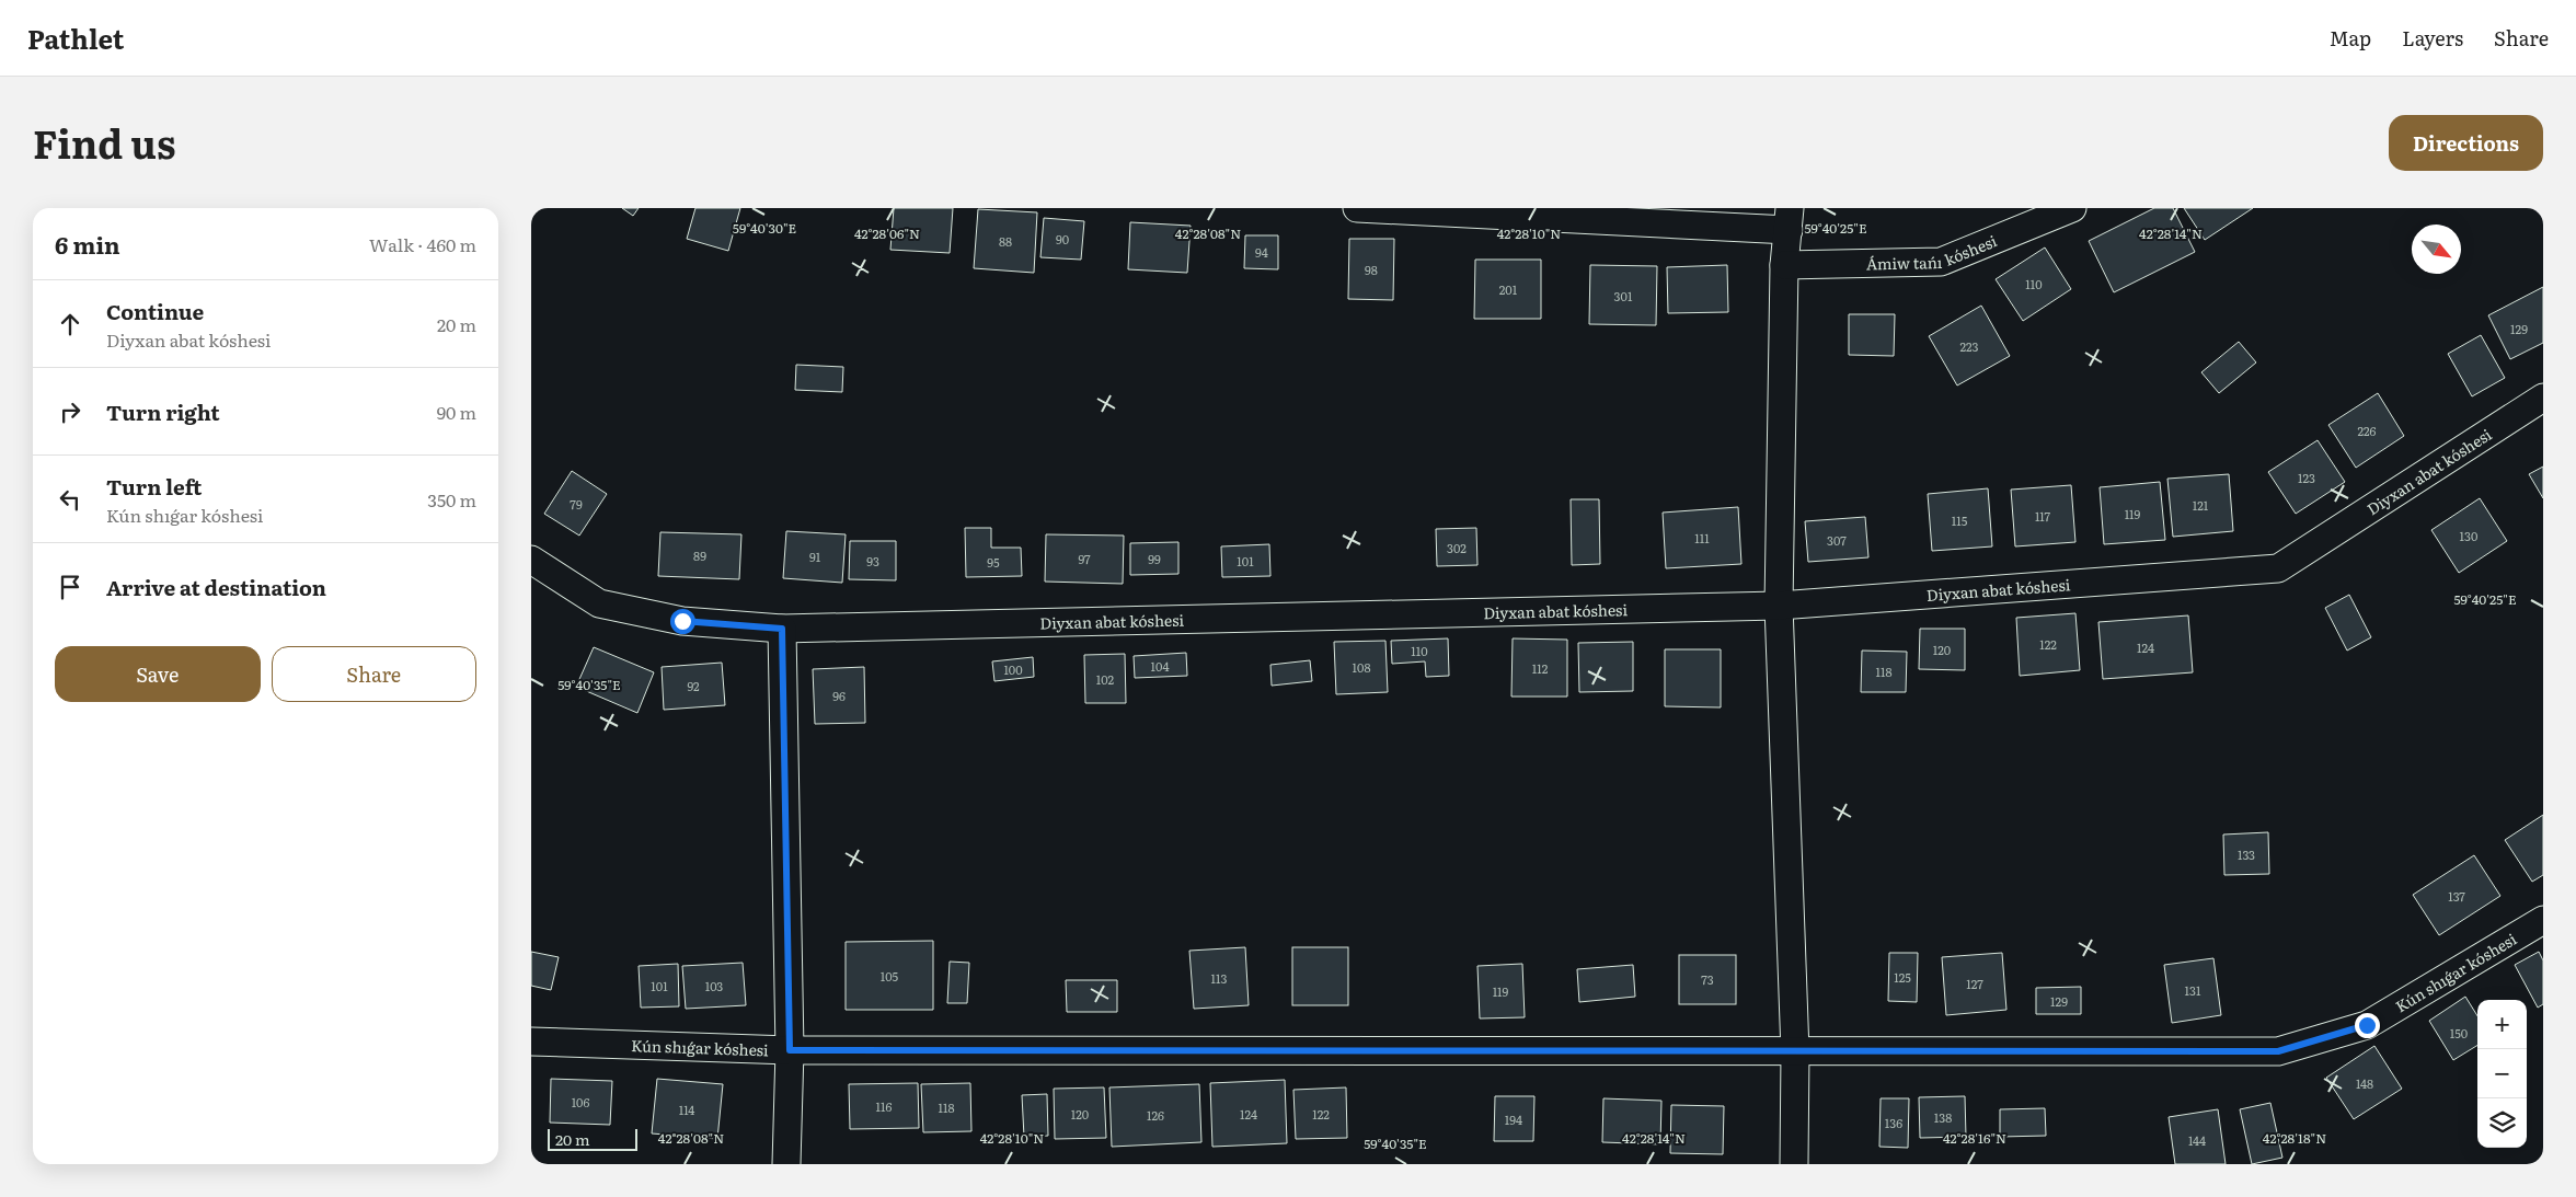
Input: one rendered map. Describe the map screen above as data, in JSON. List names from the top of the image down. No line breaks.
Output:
{"streets":{"street":["Ámiw tańı kóshesi","Diyxan abat kóshesi","Kún shıǵar kóshesi"]},"house_numbers":["90","88","94","98","110","201","301","129","223","226","123","79","121","119","117","115","130","111","307","302","89","91","97","99","93","101","95","122","124","120","110","104","108","112","100","118","102","92","96","133","137","105","125","113","73","127","101","103","131","119","129","150","148","106","116","118","114","120","124","122","126","138","194","136","144"],"scale_bar":"20 m","north":"bottom right","page":{"header":"Pathlet","nav":["Map","Layers","Share"],"title":"Find us","buttons":["Directions",["Save","Share"]],"heading":["6 min","Walk · 460 m"],"list":[["Continue","Diyxan abat kóshesi","20 m"],["Turn right","90 m"],["Turn left","Kún shıǵar kóshesi","350 m"],"Arrive at destination"],"map_buttons":["+","−"],"scale":"20 m"},"coordinates":["59°40'30\"E","59°40'25\"E","42°28'06\"N","42°28'08\"N","42°28'10\"N","42°28'14\"N","59°40'35\"E","42°28'16\"N","42°28'18\"N"]}
